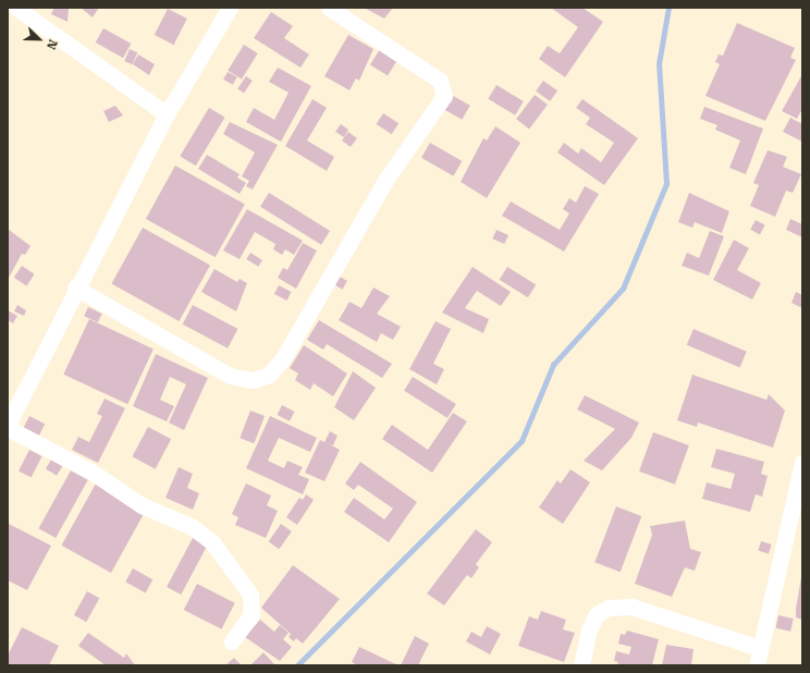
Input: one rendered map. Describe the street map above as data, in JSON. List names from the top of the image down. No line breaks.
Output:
{"north":"bottom right"}
